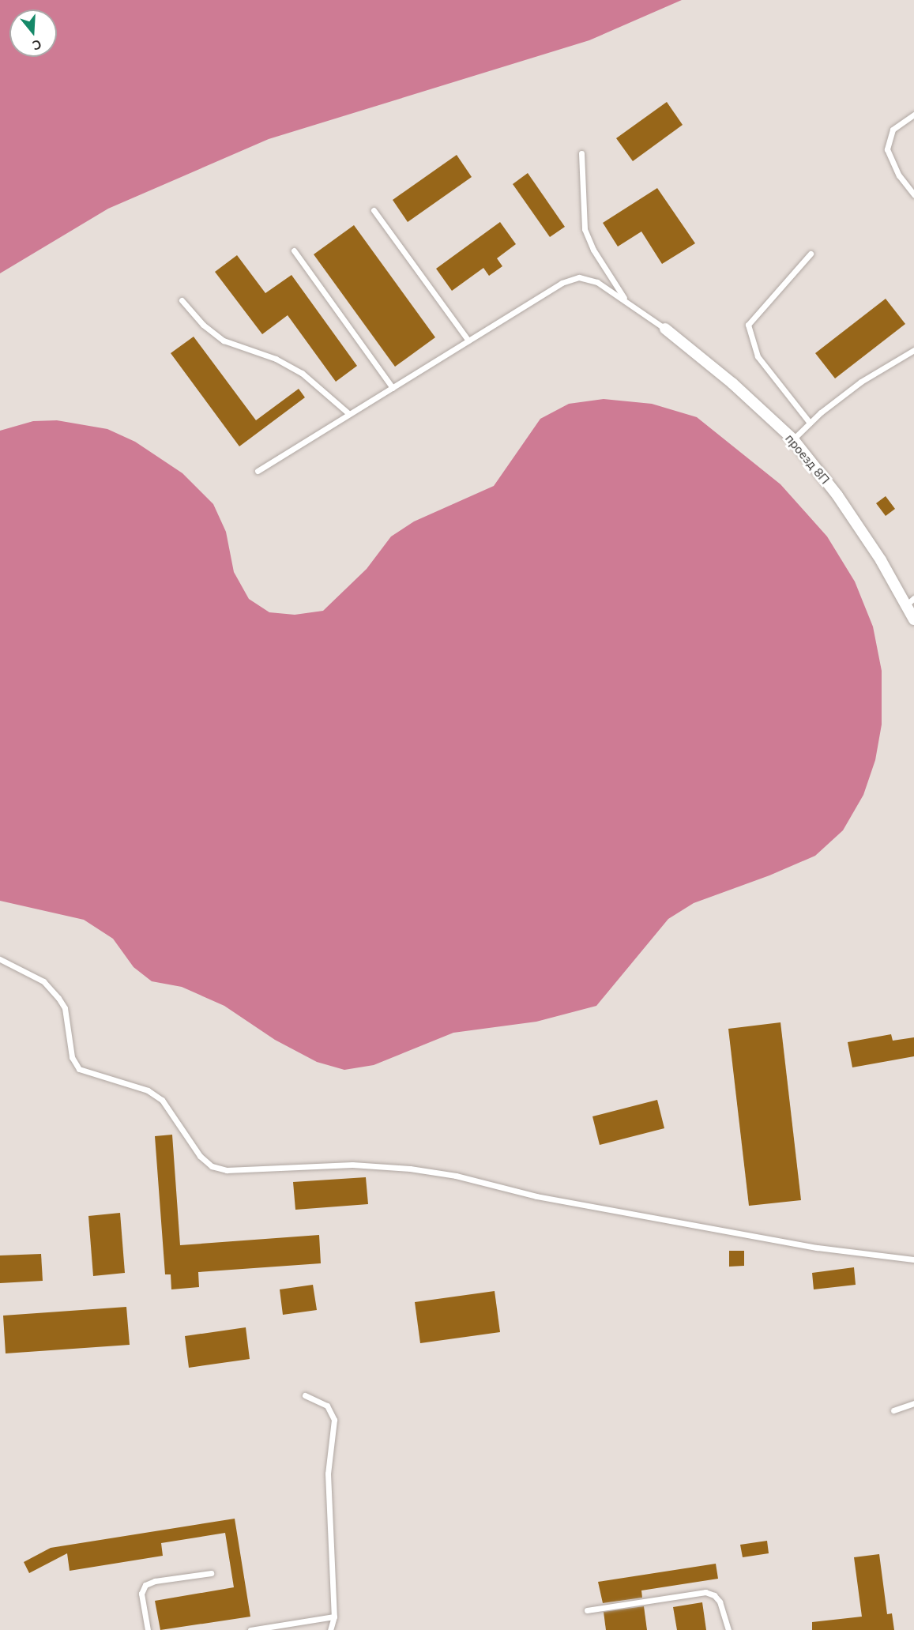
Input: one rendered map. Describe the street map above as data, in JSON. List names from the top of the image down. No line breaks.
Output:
{"streets":{"street":["проезд 8П"]},"north":"bottom"}
